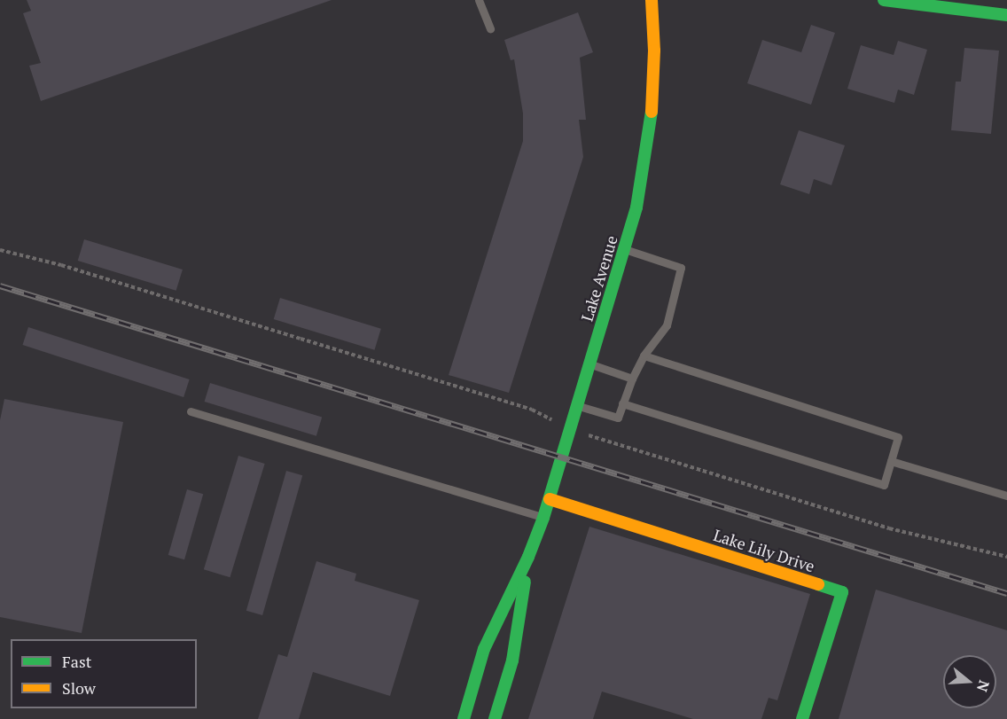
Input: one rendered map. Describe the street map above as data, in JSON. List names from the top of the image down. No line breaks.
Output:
{"streets":{"main road":["Lake Avenue","Lake Lily Drive"]},"crossings":[["Lake Avenue","Lake Lily Drive"]],"legend":["Fast","Slow"],"north":"right"}
